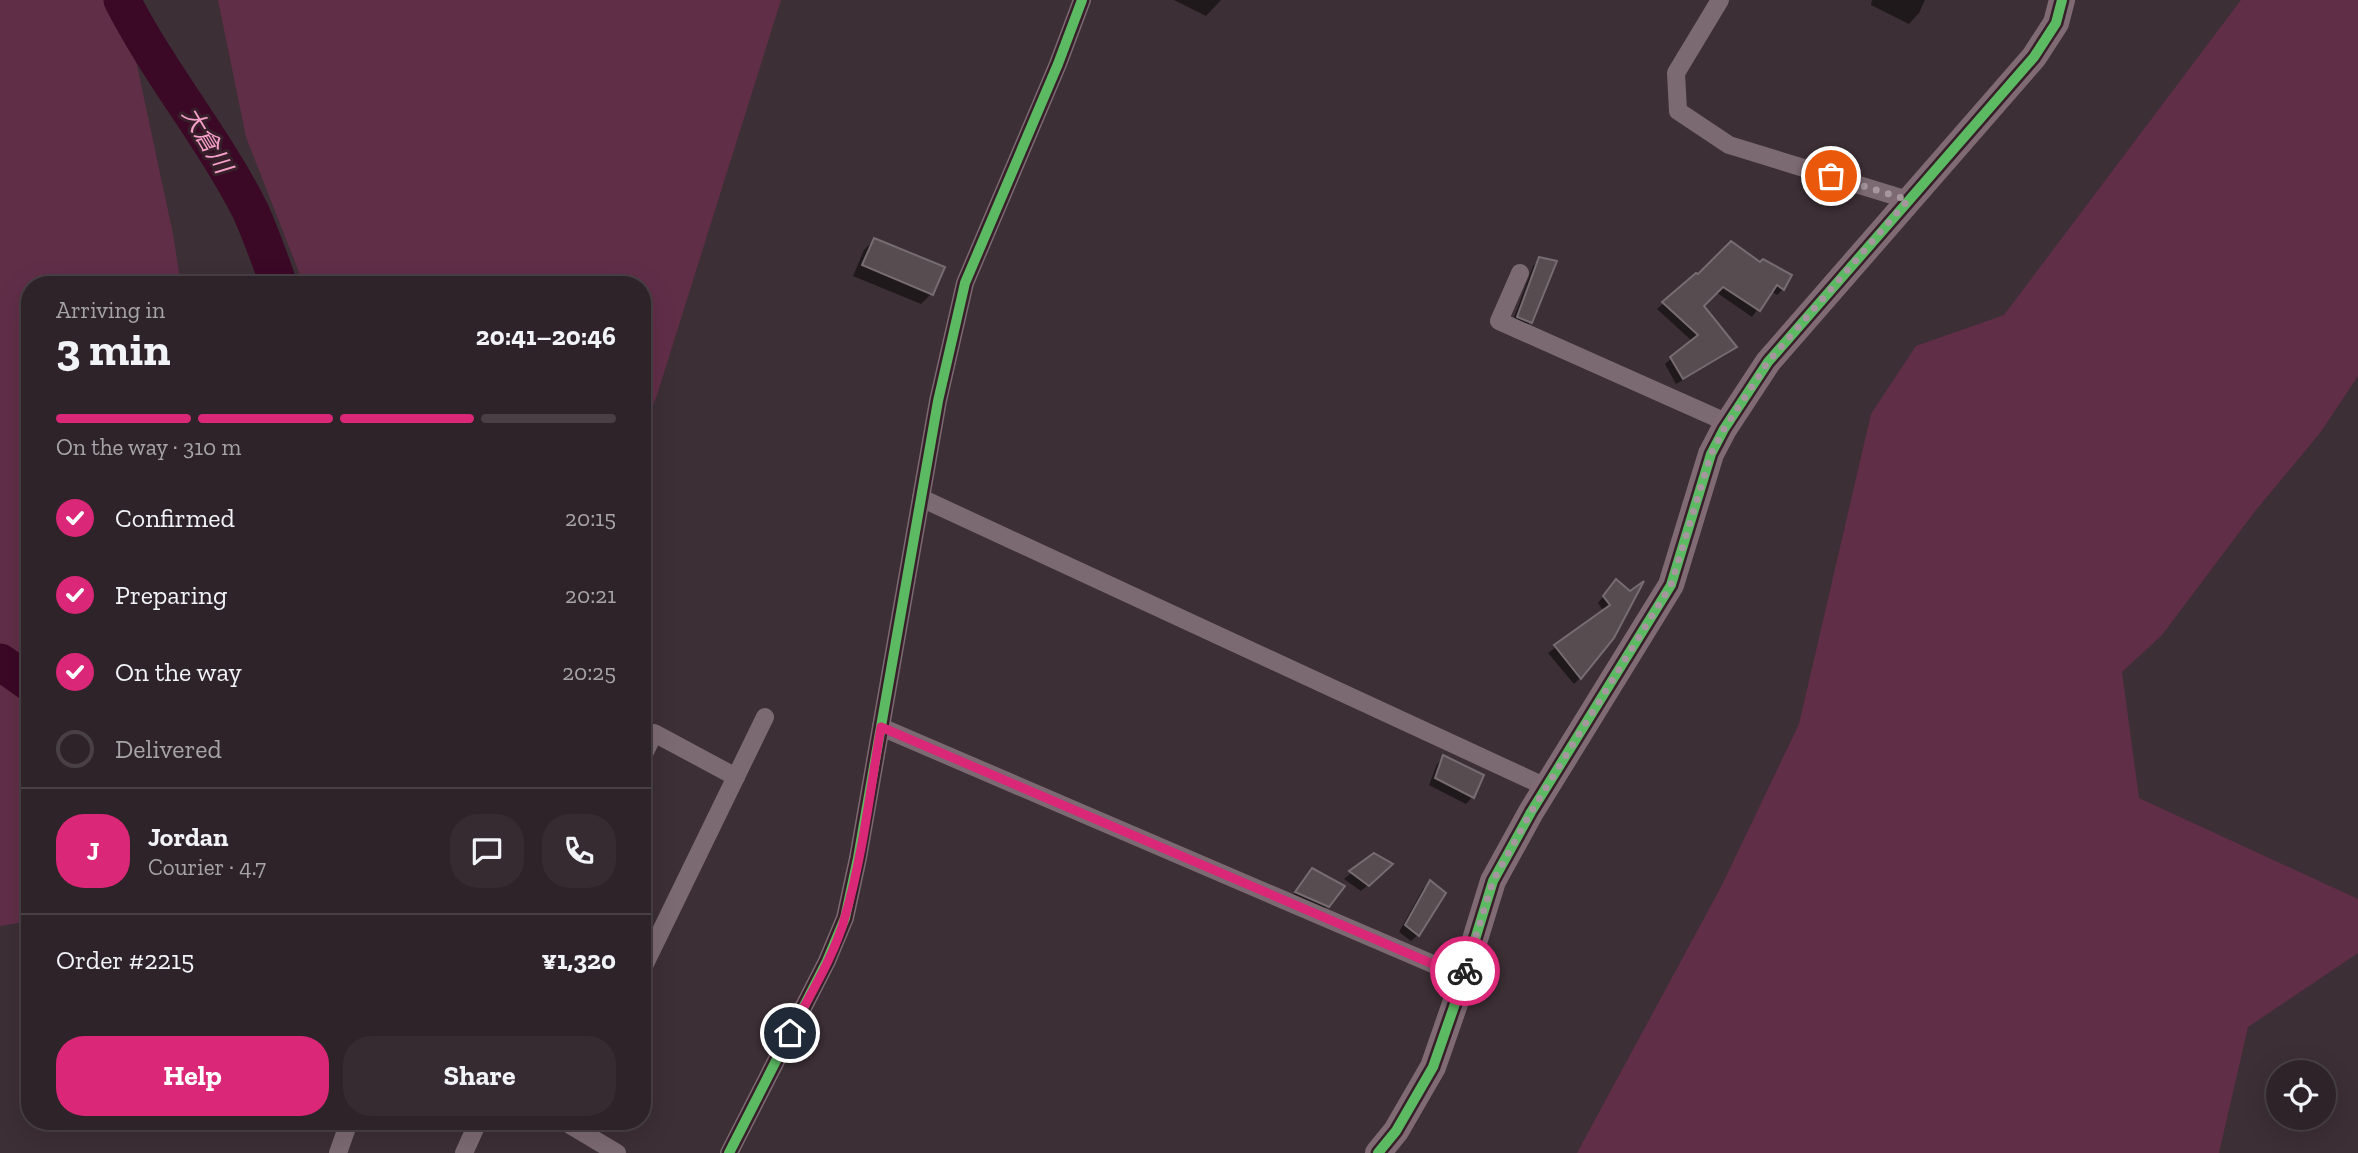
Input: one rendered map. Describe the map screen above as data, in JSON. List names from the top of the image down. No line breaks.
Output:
{"water":["大倉川"],"page":{"heading":["3 min","Arriving in","20:41–20:46"],"panel":["Jordan","Courier · 4.7","Order #2215","¥1,320"],"bar":"On the way · 310 m","list":[["Confirmed","20:15"],["Preparing","20:21"],["On the way","20:25"],"Delivered"],"round":"J","buttons":["Help","Share"]}}
